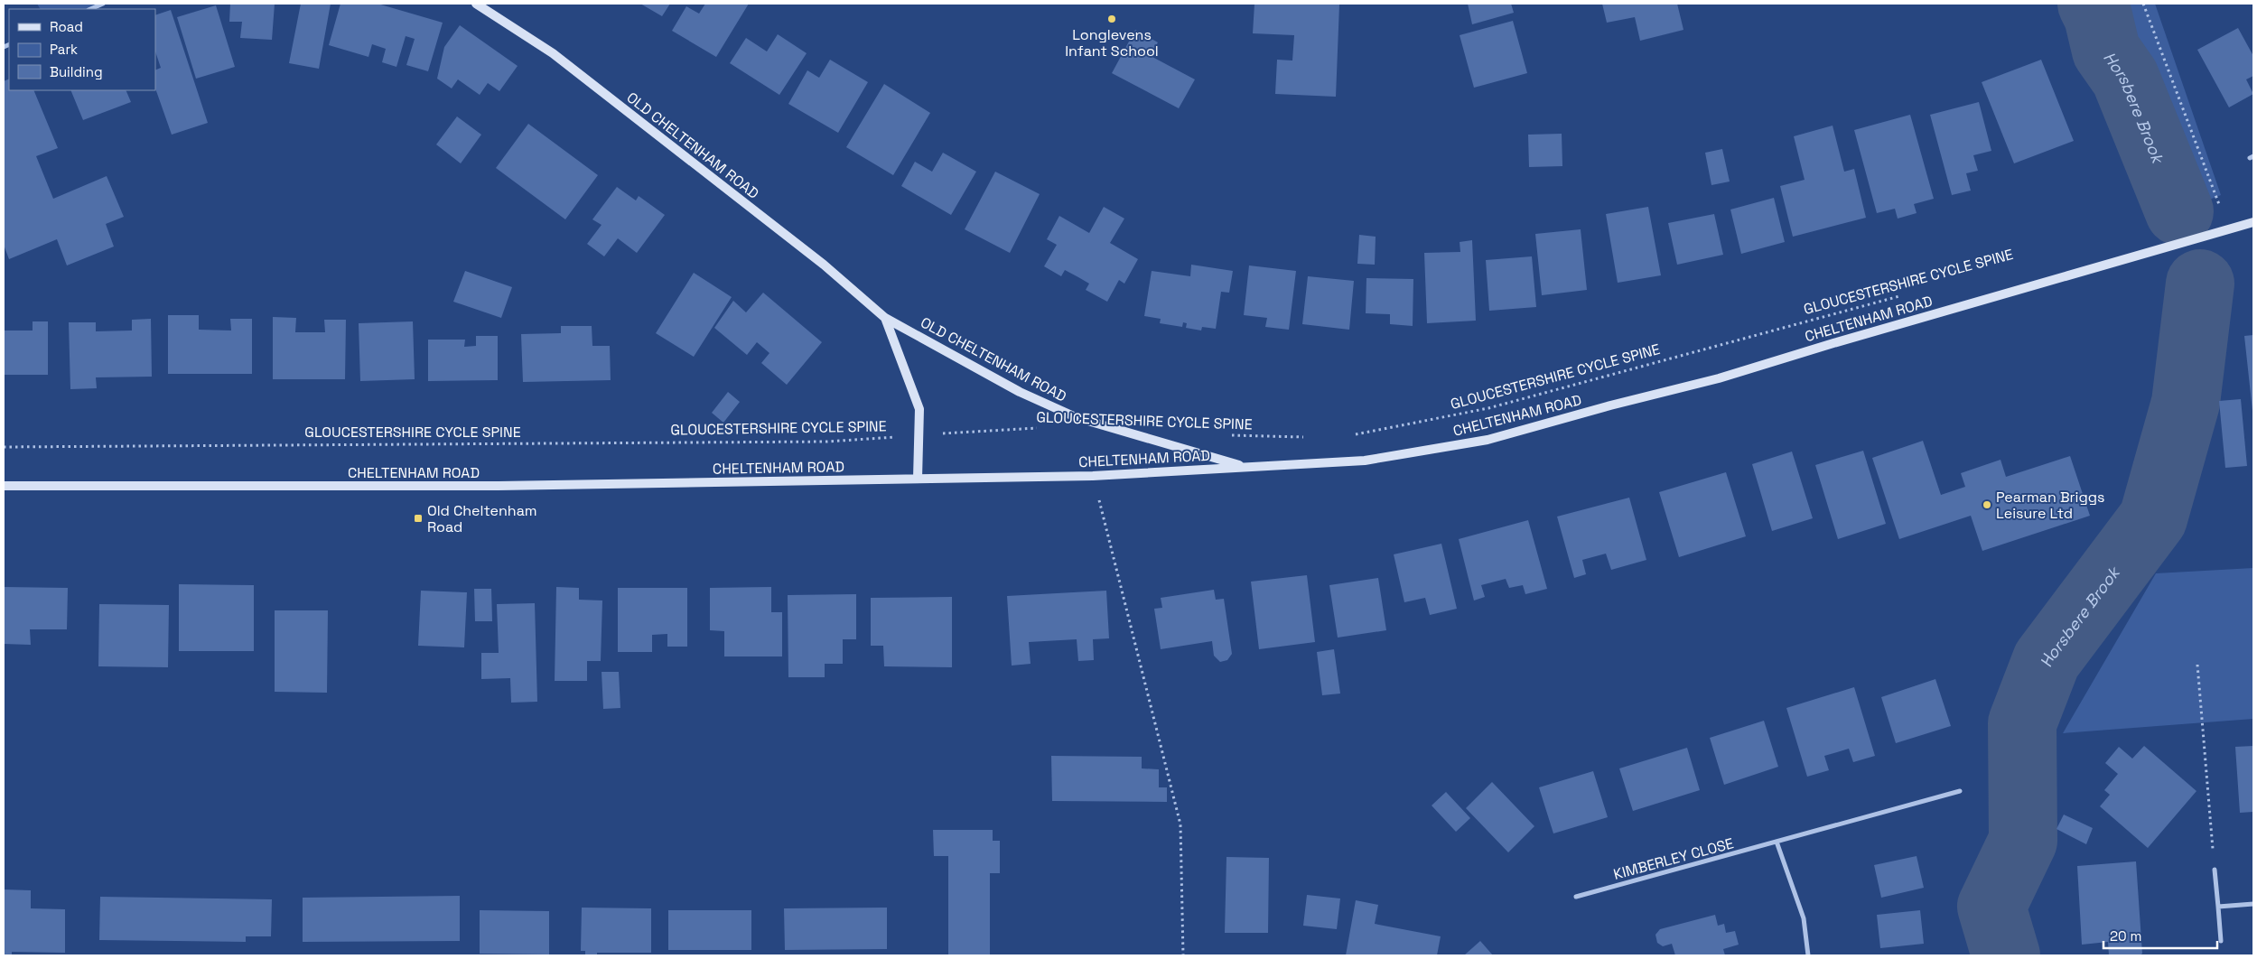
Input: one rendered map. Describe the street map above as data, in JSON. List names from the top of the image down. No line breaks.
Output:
{"streets":{"main road":["OLD CHELTENHAM ROAD","CHELTENHAM ROAD"],"street":["KIMBERLEY CLOSE"],"path":["GLOUCESTERSHIRE CYCLE SPINE"]},"crossings":[["OLD CHELTENHAM ROAD","GLOUCESTERSHIRE CYCLE SPINE"],["OLD CHELTENHAM ROAD","CHELTENHAM ROAD"]],"water":["Horsbere Brook"],"places":{"other":["Longlevens Infant School","Pearman Briggs Leisure Ltd"],"transit":["Old Cheltenham Road"]},"legend":["Road","Park","Building"],"scale_bar":"20 m"}
